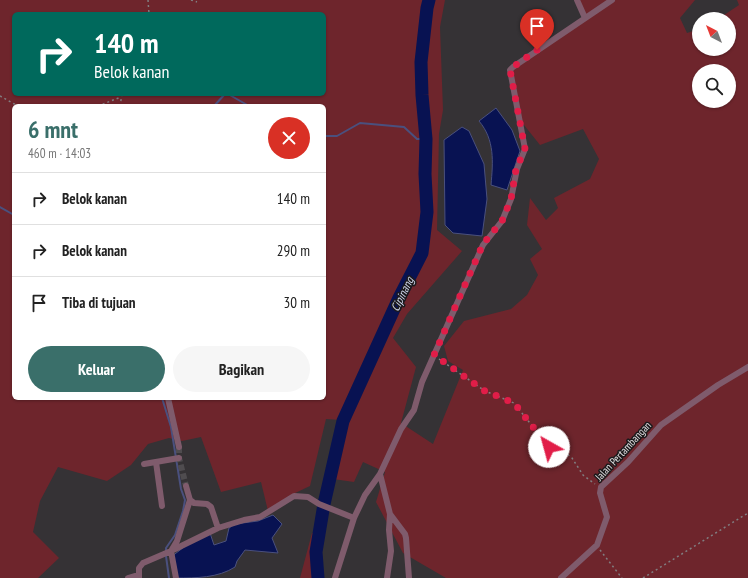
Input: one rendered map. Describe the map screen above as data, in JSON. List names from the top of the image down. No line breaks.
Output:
{"streets":{"street":["Jalan Pertambangan"]},"water":["Cipinang"],"north":"top left","page":{"turn":["140 m","Belok kanan"],"heading":["6 mnt","460 m · 14:03"],"list":[{"name":"Belok kanan","value":"140 m"},{"name":"Belok kanan","value":"290 m"},{"name":"Tiba di tujuan","value":"30 m"}],"buttons":["Keluar","Bagikan"]}}
